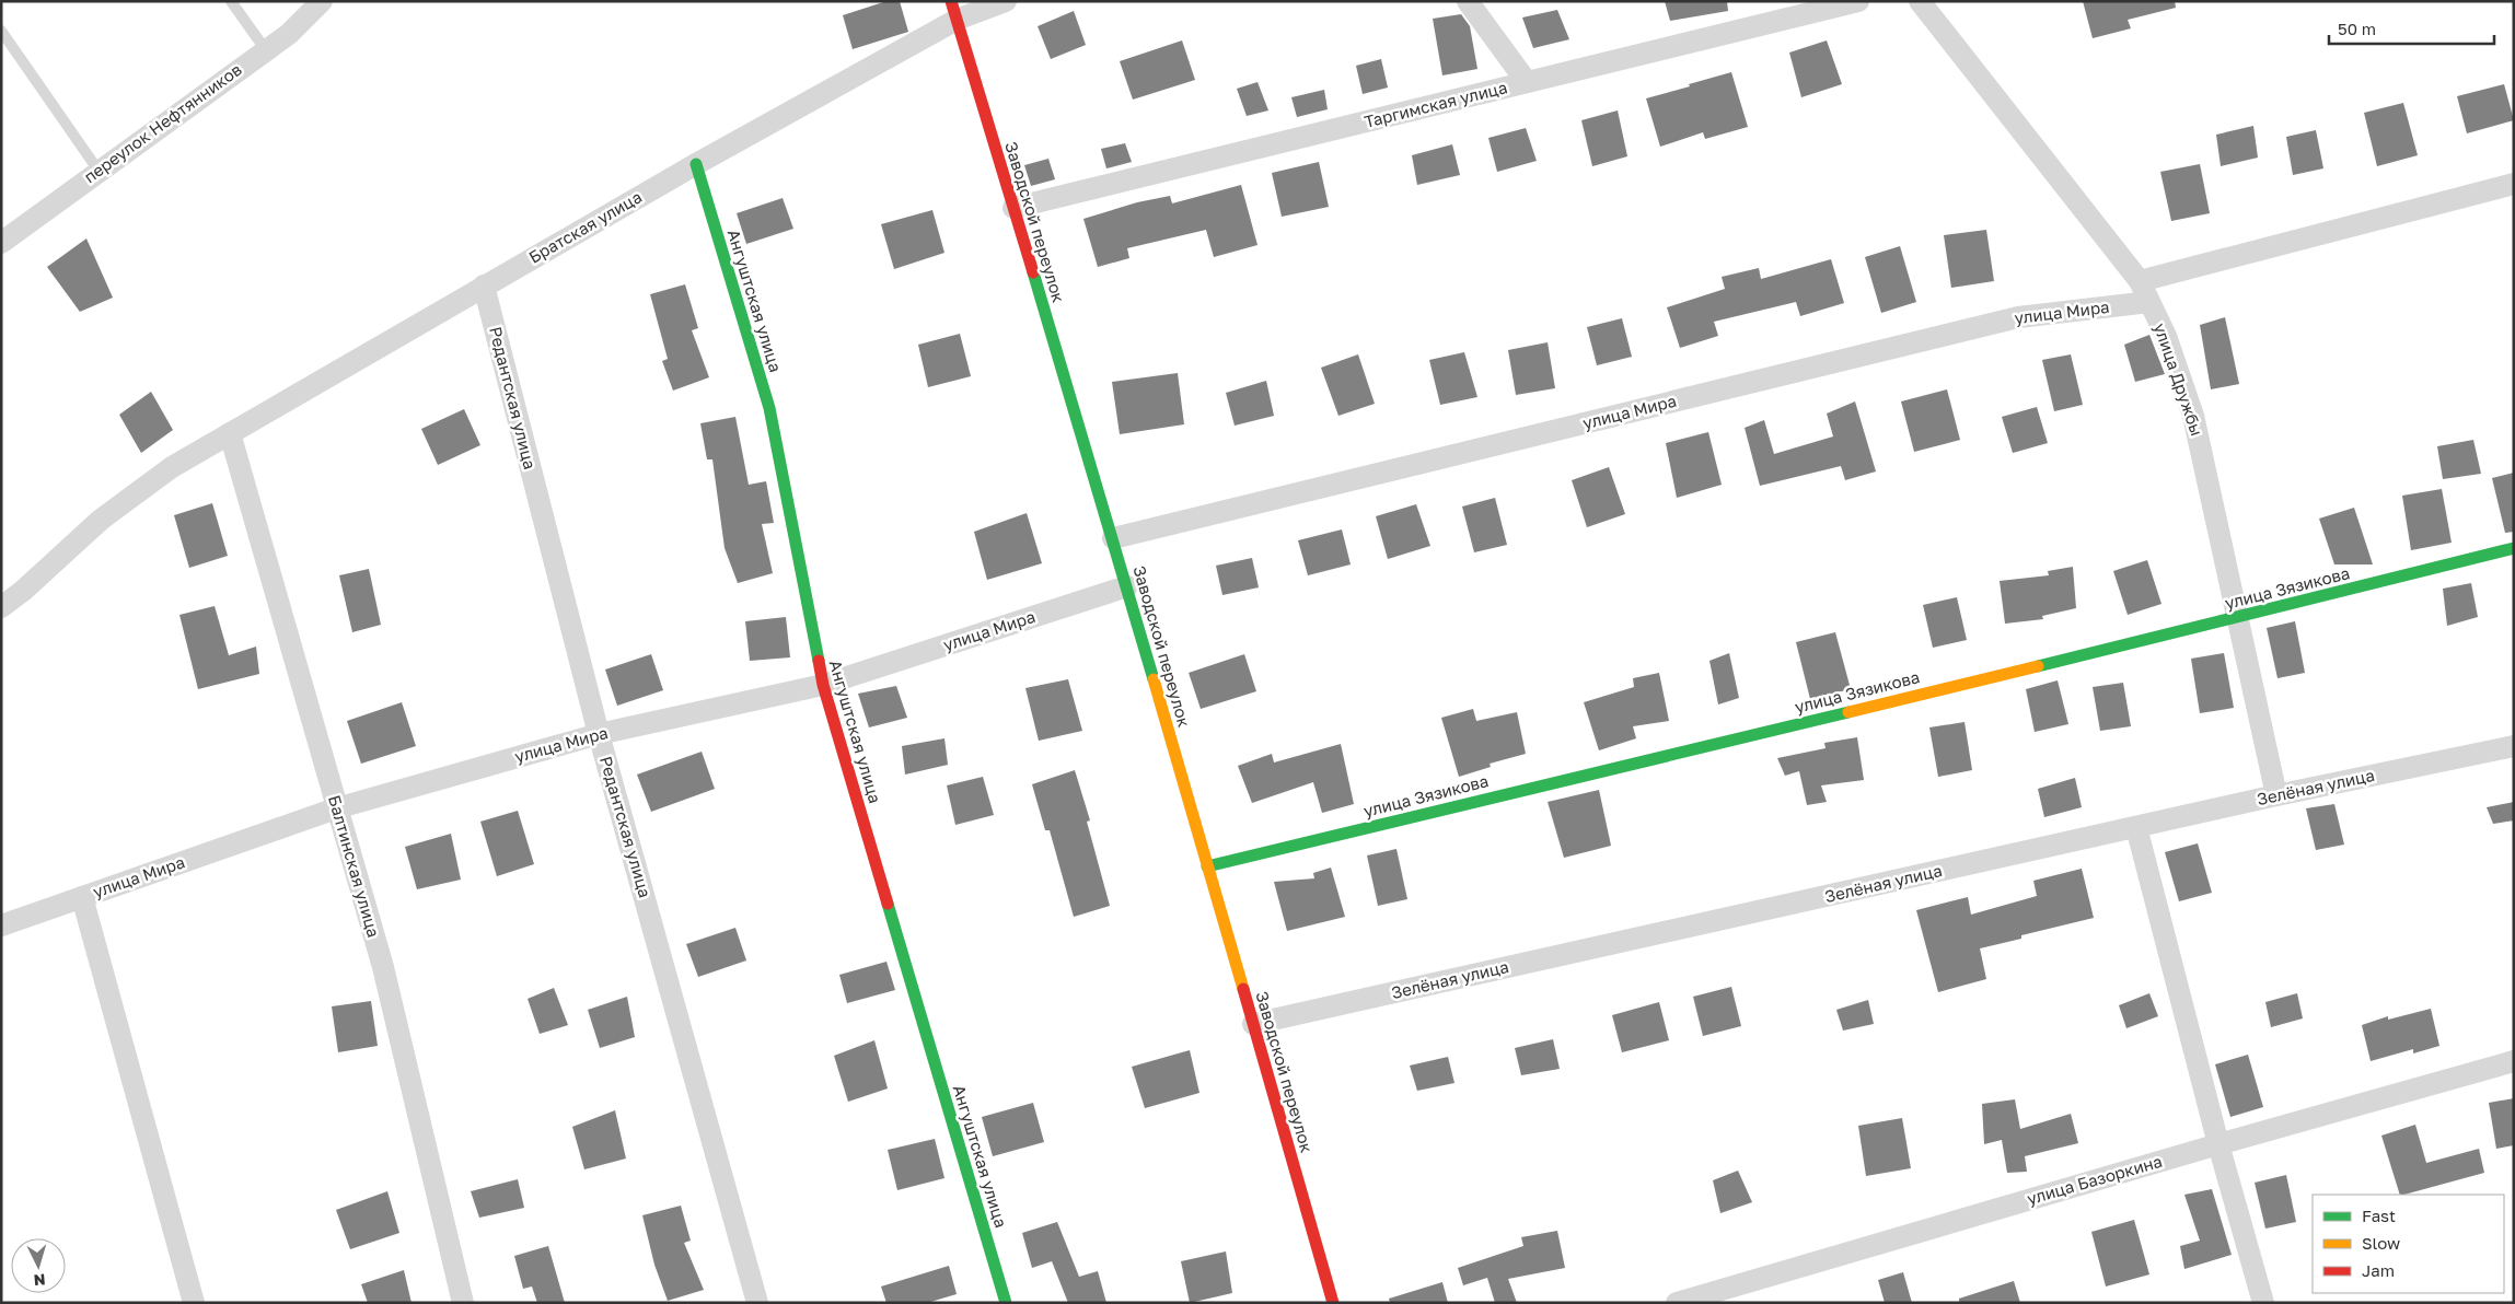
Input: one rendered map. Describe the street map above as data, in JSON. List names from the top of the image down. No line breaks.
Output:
{"streets":{"street":["Таргимская улица","переулок Нефтянников","Заводской переулок","Братская улица","Ангуштская улица","улица Мира","улица Дружбы","Редантская улица","улица Зязикова","Зелёная улица","Балтинская улица","улица Базоркина"]},"crossings":[["Таргимская улица","Заводской переулок"],["Заводской переулок","Братская улица"],["Заводской переулок","улица Мира"],["Заводской переулок","улица Зязикова"],["Заводской переулок","Зелёная улица"],["Братская улица","Ангуштская улица"],["Братская улица","Редантская улица"],["Братская улица","Балтинская улица"],["Ангуштская улица","улица Мира"],["улица Мира","улица Дружбы"],["улица Мира","Редантская улица"],["улица Мира","Балтинская улица"],["улица Дружбы","улица Зязикова"],["улица Дружбы","Зелёная улица"]],"legend":["Fast","Slow","Jam"],"scale_bar":"50 m","north":"bottom"}
